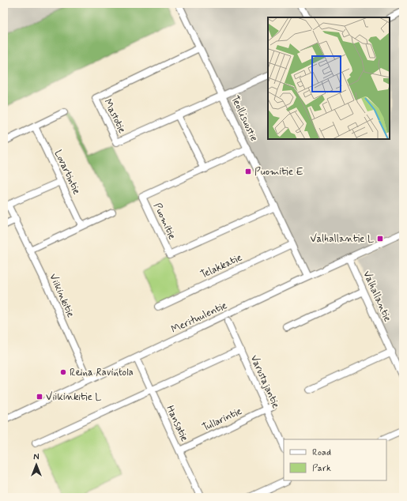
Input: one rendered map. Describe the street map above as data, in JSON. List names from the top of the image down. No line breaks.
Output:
{"streets":{"street":["Mastotie","Teollisuustie","Lovartintie","Puomitie","Telakkatie","Viikinkitie","Valhallantie","Merituulentie","Varustajantie","Tullarintie","Hansatie"]},"crossings":[["Mastotie","Teollisuustie"],["Teollisuustie","Puomitie"],["Teollisuustie","Telakkatie"],["Teollisuustie","Merituulentie"],["Viikinkitie","Merituulentie"],["Valhallantie","Merituulentie"],["Merituulentie","Hansatie"],["Varustajantie","Tullarintie"],["Tullarintie","Hansatie"]],"places":{"transit":["Puomitie E","Valhallantie L","Viikinkitie L"],"other":["Reina Ravintola"]},"legend":["Road","Park"],"north":"top"}
